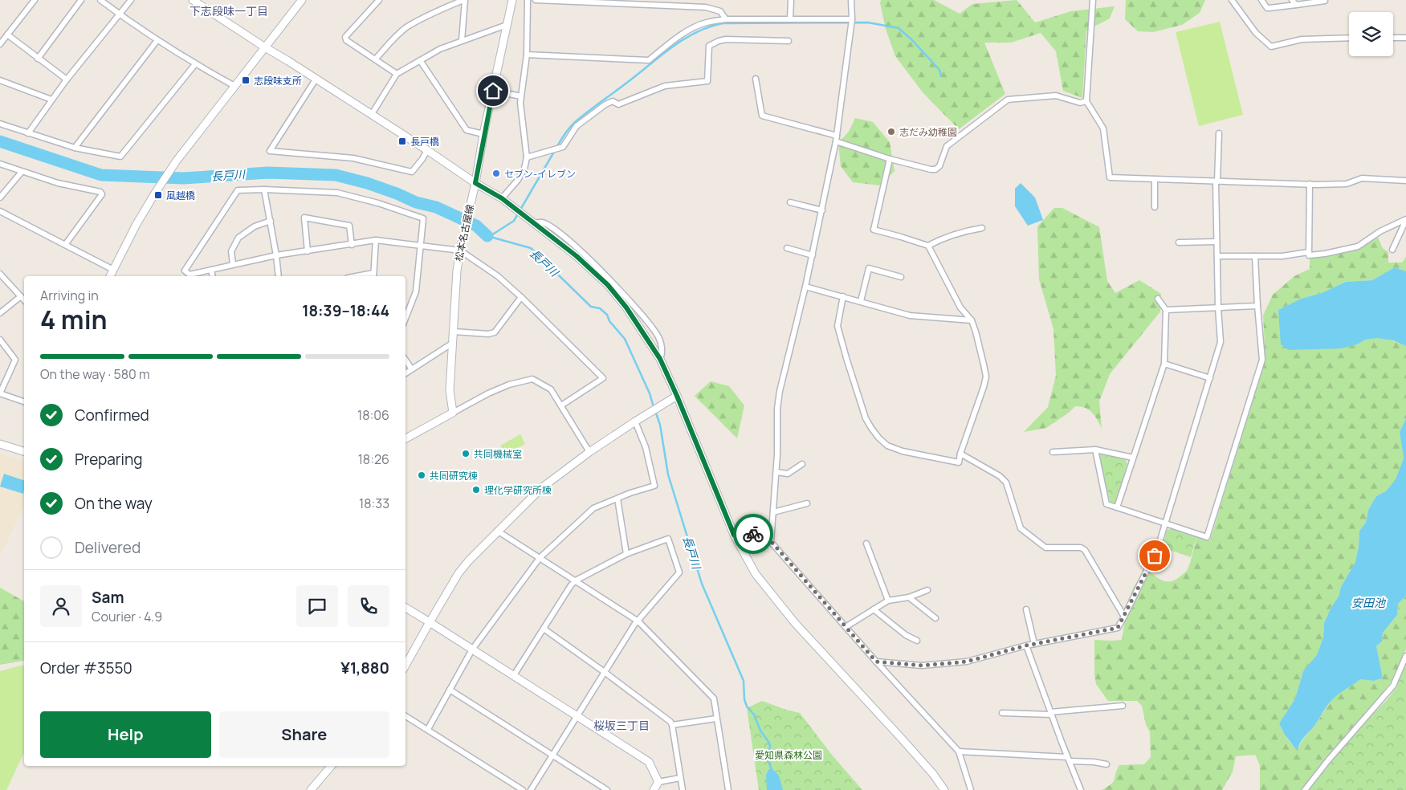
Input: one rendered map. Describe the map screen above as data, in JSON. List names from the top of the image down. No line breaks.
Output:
{"streets":{"street":["松本名古屋線"]},"districts":["下志段味一丁目","桜坂三丁目"],"water":["長戸川","安田池"],"parks":["愛知県森林公園"],"places":{"transit":["志段味支所","長戸橋","風越橋"],"other":["志だみ幼稚園","セブン-イレブン","共同機械室","共同研究棟","理化学研究所棟"]},"page":{"heading":["4 min","Arriving in","18:39–18:44"],"panel":["Sam","Courier · 4.9","Order #3550","¥1,880"],"bar":"On the way · 580 m","list":[["Confirmed","18:06"],["Preparing","18:26"],["On the way","18:33"],"Delivered"],"buttons":["Help","Share"]}}
